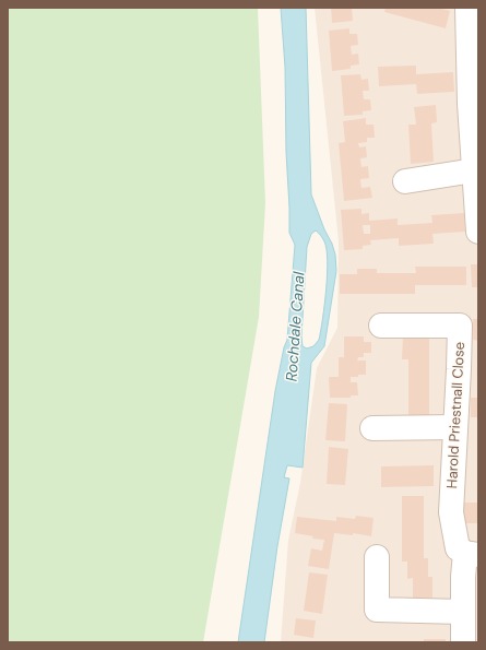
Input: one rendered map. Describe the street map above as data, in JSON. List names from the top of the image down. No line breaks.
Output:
{"streets":{"street":["Harold Priestnall Close"]},"water":["Rochdale Canal"]}
